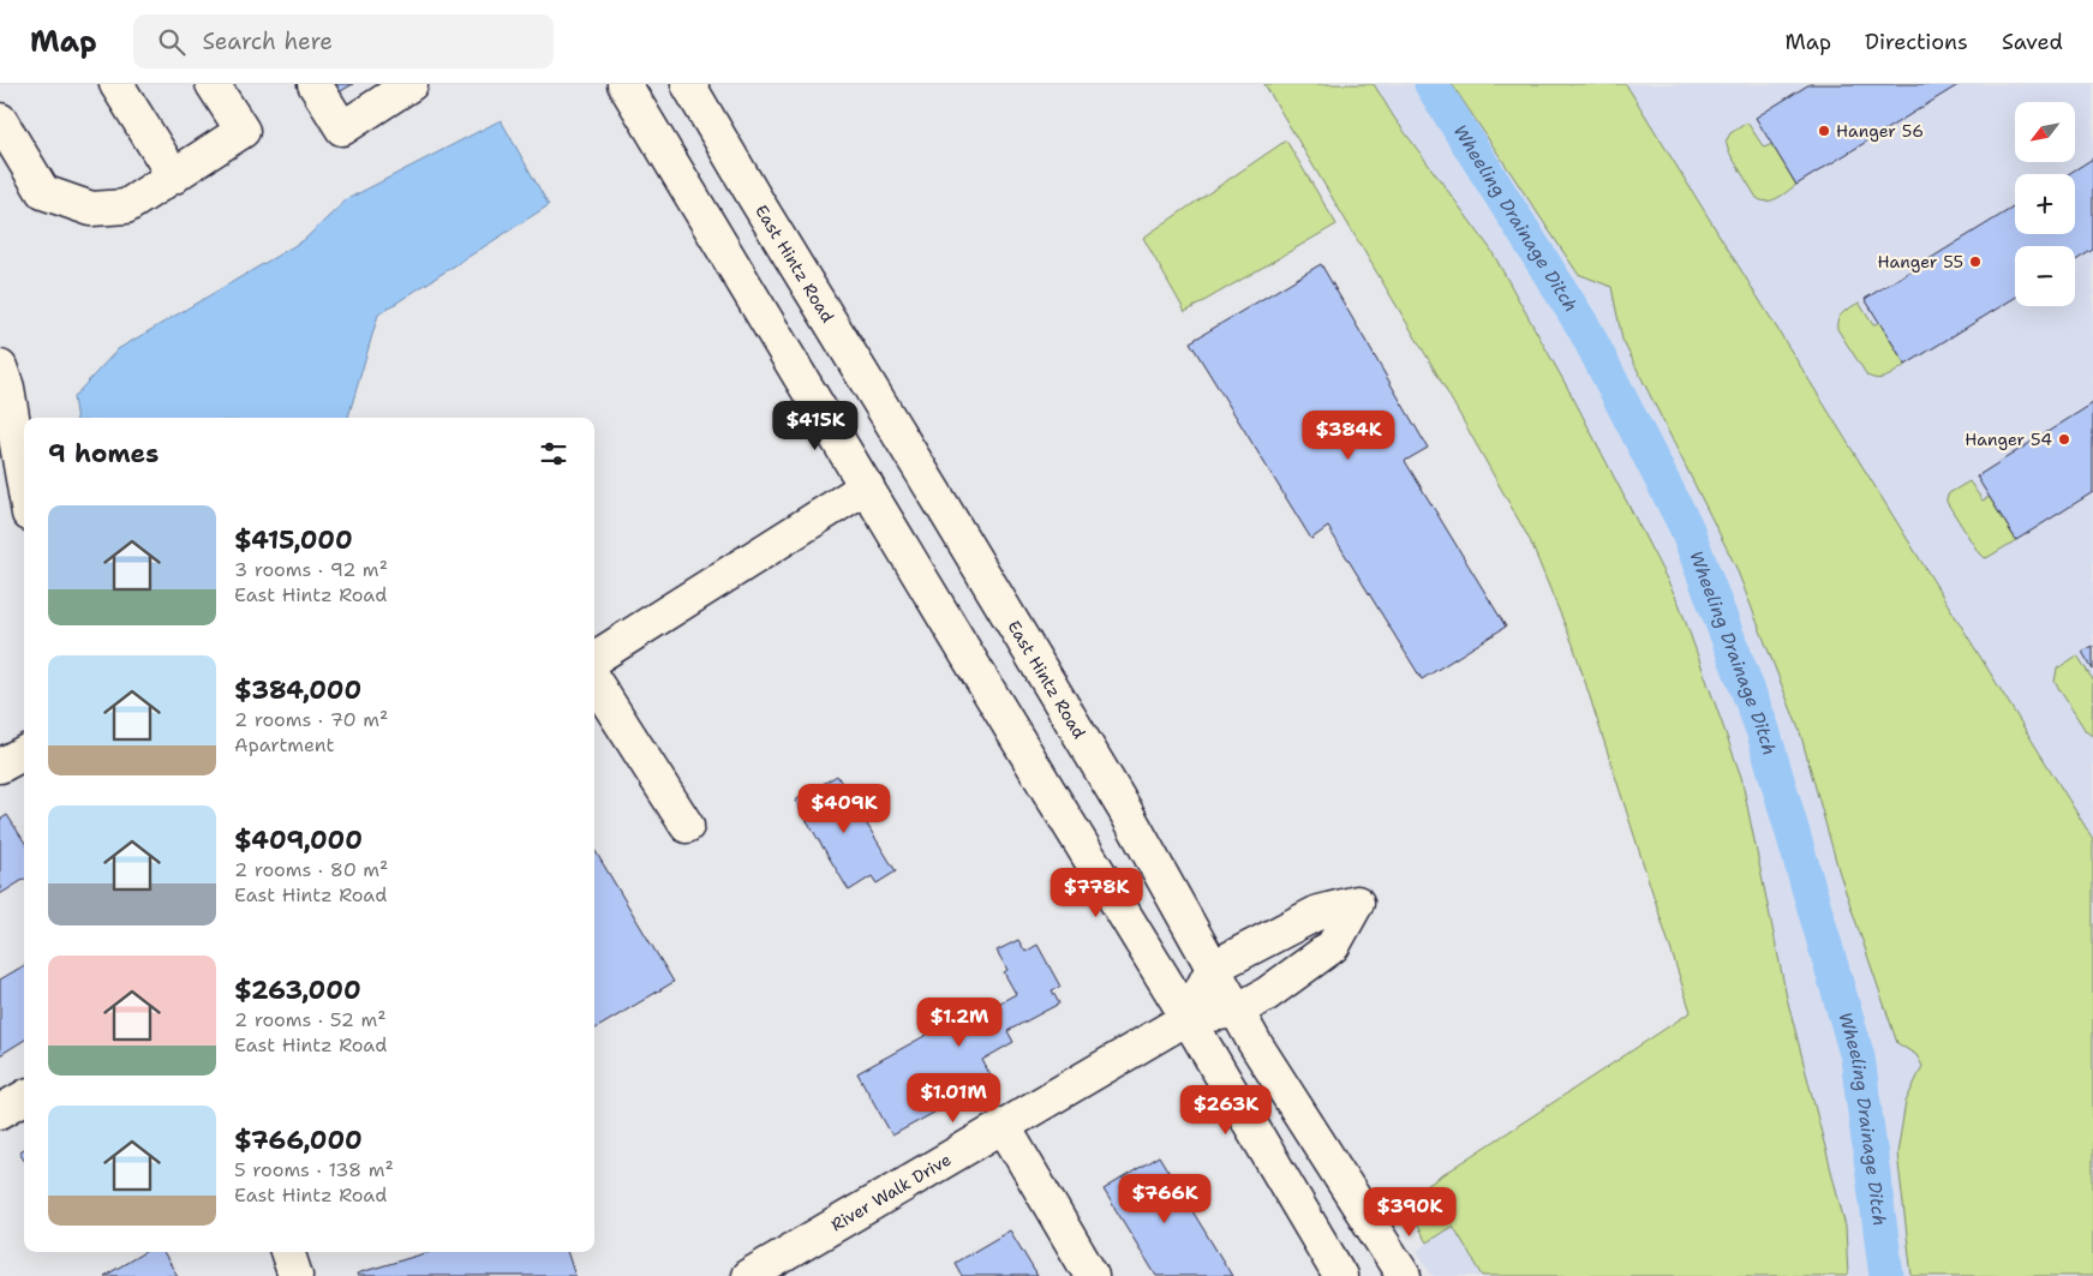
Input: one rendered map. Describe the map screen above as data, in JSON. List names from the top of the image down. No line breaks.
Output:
{"streets":{"main road":["East Hintz Road","River Walk Drive"]},"water":["Wheeling Drainage Ditch"],"places":["Hanger 56","Hanger 55","Hanger 54"],"north":"bottom left","page":{"header":"Map","search":"Search here","nav":["Map","Directions","Saved"],"map_buttons":["+","−"],"price":["$415K","$384K","$409K","$778K","$1.2M","$1.01M","$263K","$766K","$390K"],"heading":"9 homes","list":[{"name":"$415,000","note":"3 rooms · 92 m² · East Hintz Road"},{"name":"$384,000","note":"2 rooms · 70 m² · Apartment"},{"name":"$409,000","note":"2 rooms · 80 m² · East Hintz Road"},{"name":"$263,000","note":"2 rooms · 52 m² · East Hintz Road"},{"name":"$766,000","note":"5 rooms · 138 m² · East Hintz Road"}]}}
